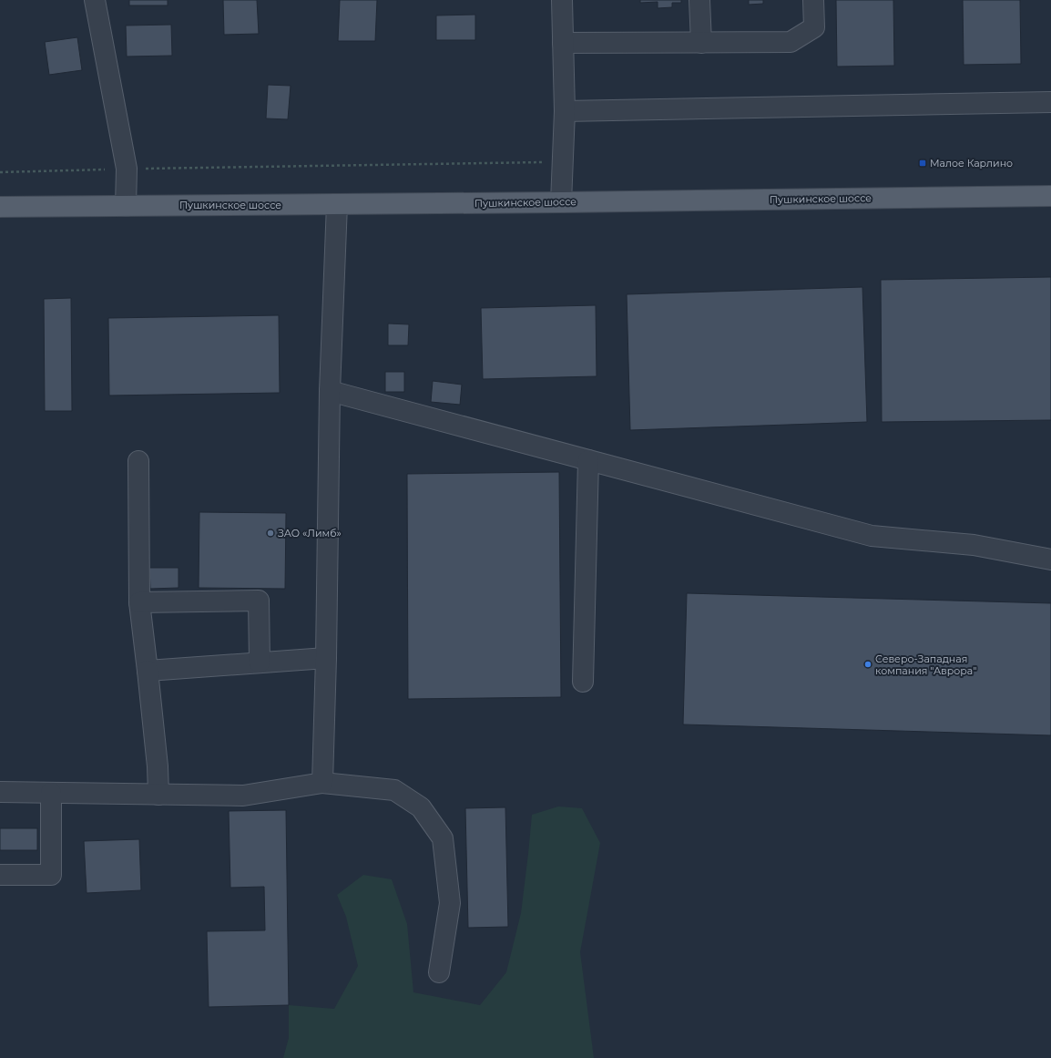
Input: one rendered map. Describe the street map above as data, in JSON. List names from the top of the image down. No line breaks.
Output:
{"streets":{"main road":["Пушкинское шоссе"]},"places":{"transit":["Малое Карлино"],"other":["ЗАО «Лимб»","Северо-Западная компания \"Аврора\""]}}
